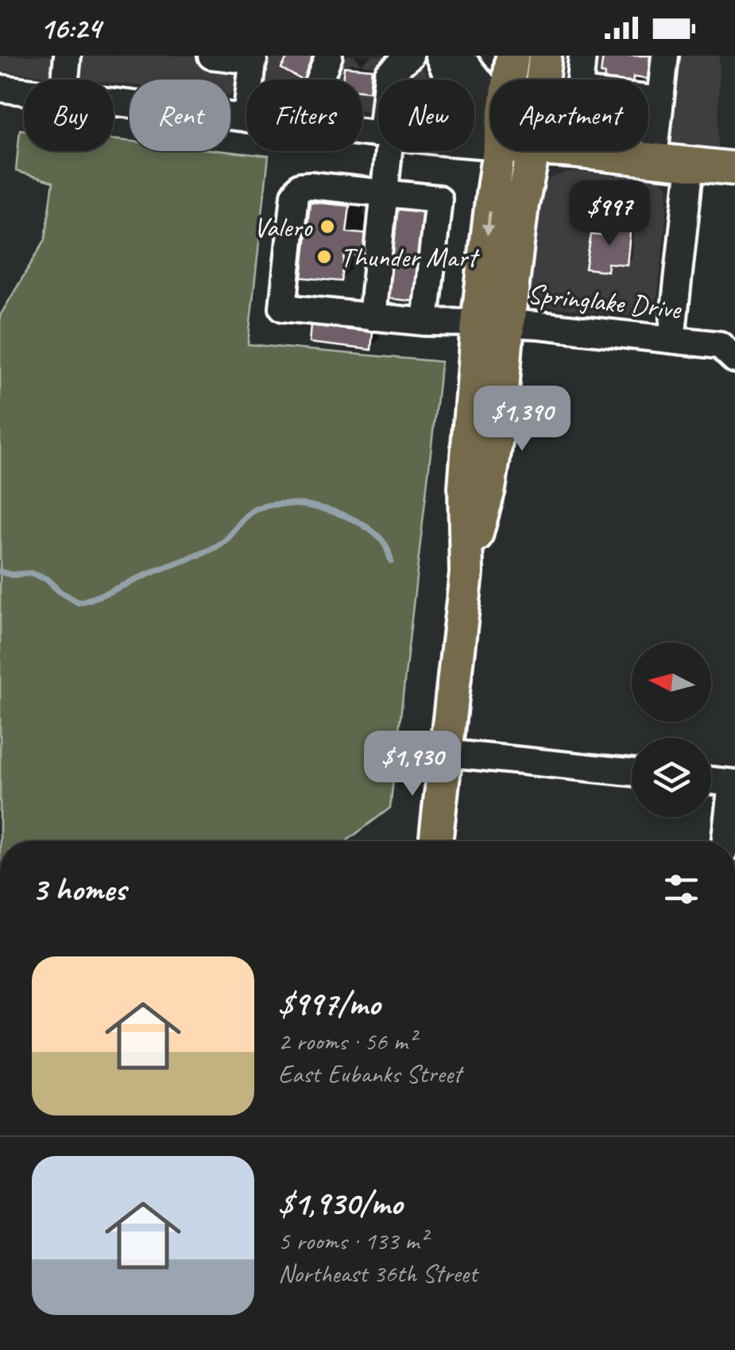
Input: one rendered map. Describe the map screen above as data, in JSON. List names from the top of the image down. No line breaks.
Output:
{"streets":{"street":["Springlake Drive"]},"places":["Valero","Thunder Mart"],"north":"left","page":{"status":"16:24","chip":["Buy","Rent","Filters","New","Apartment"],"price":["$997","$1,390","$1,930"],"heading":"3 homes","list":[{"name":"$997/mo","note":"2 rooms · 56 m² · East Eubanks Street"},{"name":"$1,930/mo","note":"5 rooms · 133 m² · Northeast 36th Street"}]}}
